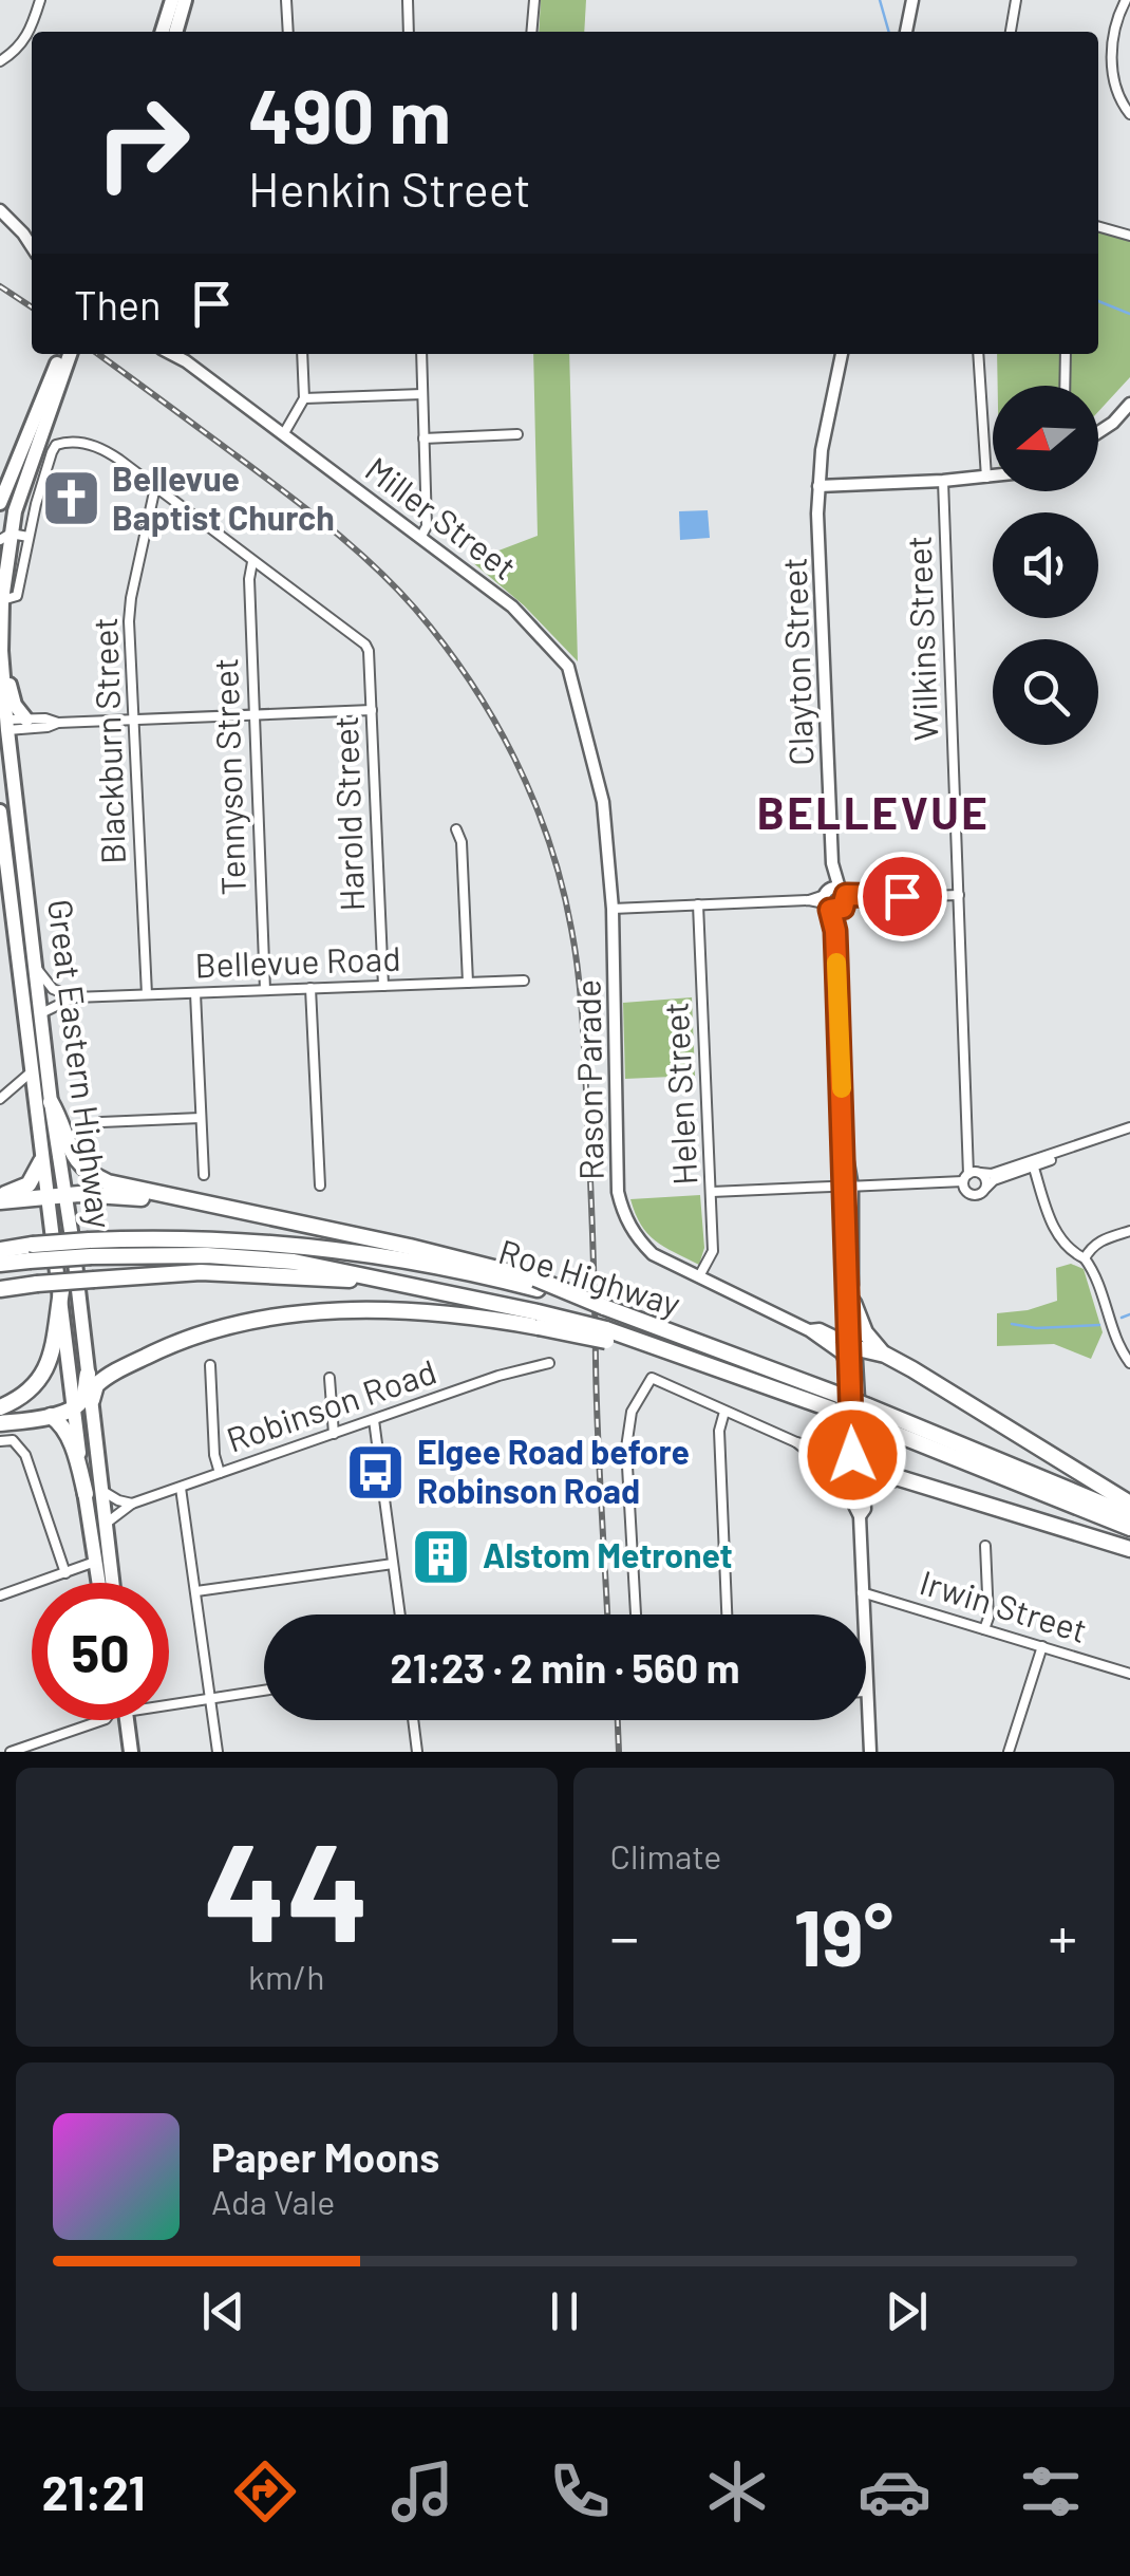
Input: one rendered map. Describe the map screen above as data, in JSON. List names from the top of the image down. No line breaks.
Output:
{"streets":{"highway":["Great Eastern Highway","Roe Highway"],"main road":["Miller Street","Clayton Street","Rason Parade"],"street":["Wilkins Street","Blackburn Street","Tennyson Street","Harold Street","Bellevue Road","Helen Street","Robinson Road","Irwin Street"]},"crossings":[["Miller Street","Rason Parade"],["Clayton Street","Rason Parade"],["Clayton Street","Irwin Street"],["Blackburn Street","Bellevue Road"],["Tennyson Street","Harold Street"],["Tennyson Street","Bellevue Road"],["Harold Street","Bellevue Road"],["Bellevue Road","Great Eastern Highway"],["Great Eastern Highway","Robinson Road"],["Rason Parade","Helen Street"]],"districts":["BELLEVUE"],"places":{"church":["Bellevue Baptist Church"],"bus stop":["Elgee Road before Robinson Road"],"building":["Alstom Metronet"]},"north":"left","page":{"turn":["490 m","Henkin Street"],"then":"Then","limit":"50","trip":"21:23 · 2 min · 560 m","tile":[["44","km/h"],"Climate"],"heat":["−","19°","+"],"song":["Paper Moons","Ada Vale"],"tabs":"21:21"}}
